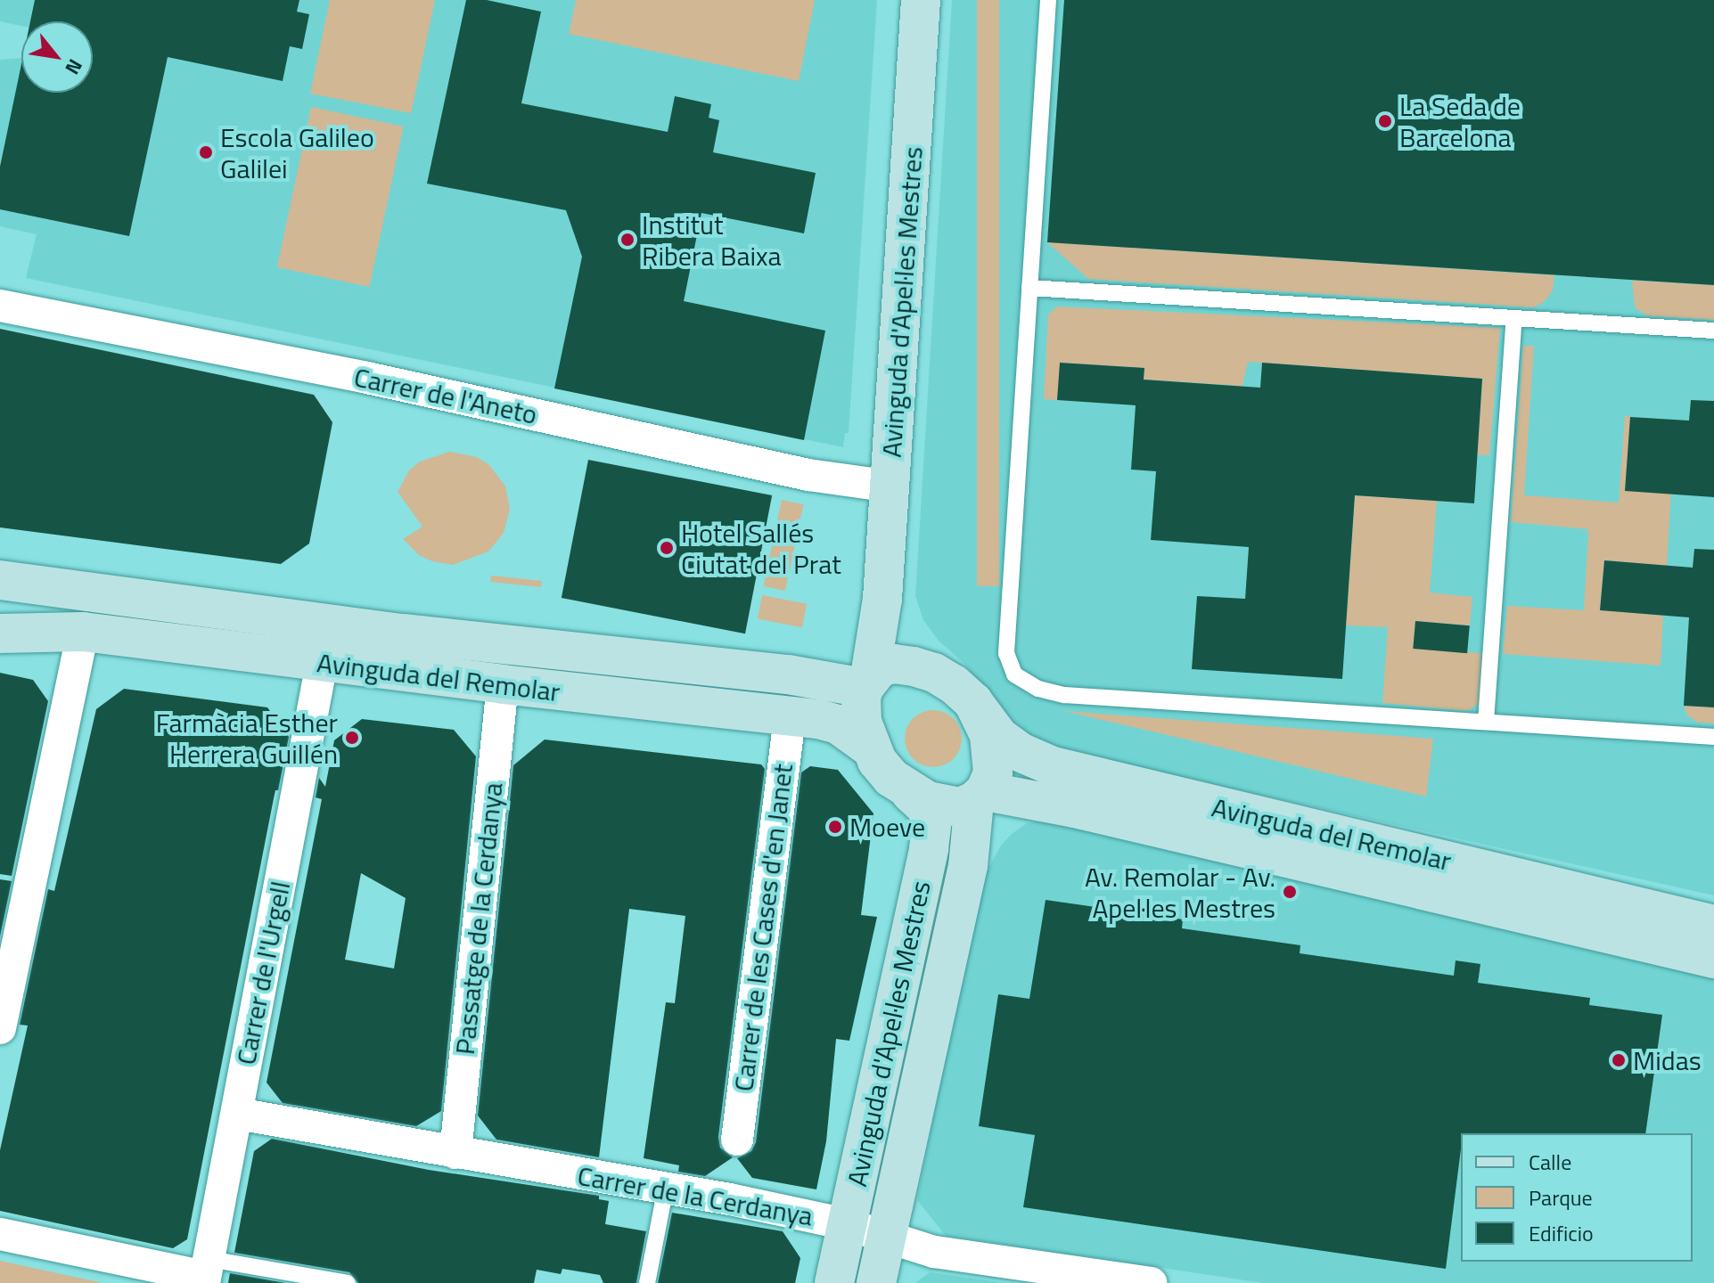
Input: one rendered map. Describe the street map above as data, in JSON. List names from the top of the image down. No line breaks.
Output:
{"streets":{"street":["Avinguda d'Apel·les Mestres","Carrer de l'Aneto","Avinguda del Remolar","Passatge de la Cerdanya","Carrer de les Cases d'en Janet","Carrer de l'Urgell","Carrer de la Cerdanya"]},"crossings":[["Avinguda d'Apel·les Mestres","Carrer de l'Aneto"],["Avinguda d'Apel·les Mestres","Avinguda del Remolar"],["Avinguda d'Apel·les Mestres","Carrer de la Cerdanya"],["Avinguda del Remolar","Passatge de la Cerdanya"],["Avinguda del Remolar","Carrer de les Cases d'en Janet"],["Avinguda del Remolar","Carrer de l'Urgell"],["Passatge de la Cerdanya","Carrer de la Cerdanya"],["Carrer de l'Urgell","Carrer de la Cerdanya"]],"places":["La Seda de Barcelona","Escola Galileo Galilei","Institut Ribera Baixa","Hotel Sallés Ciutat del Prat","Farmàcia Esther Herrera Guillén","Moeve","Av. Remolar - Av. Apel·les Mestres","Midas"],"legend":["Calle","Parque","Edificio"],"north":"bottom right"}
